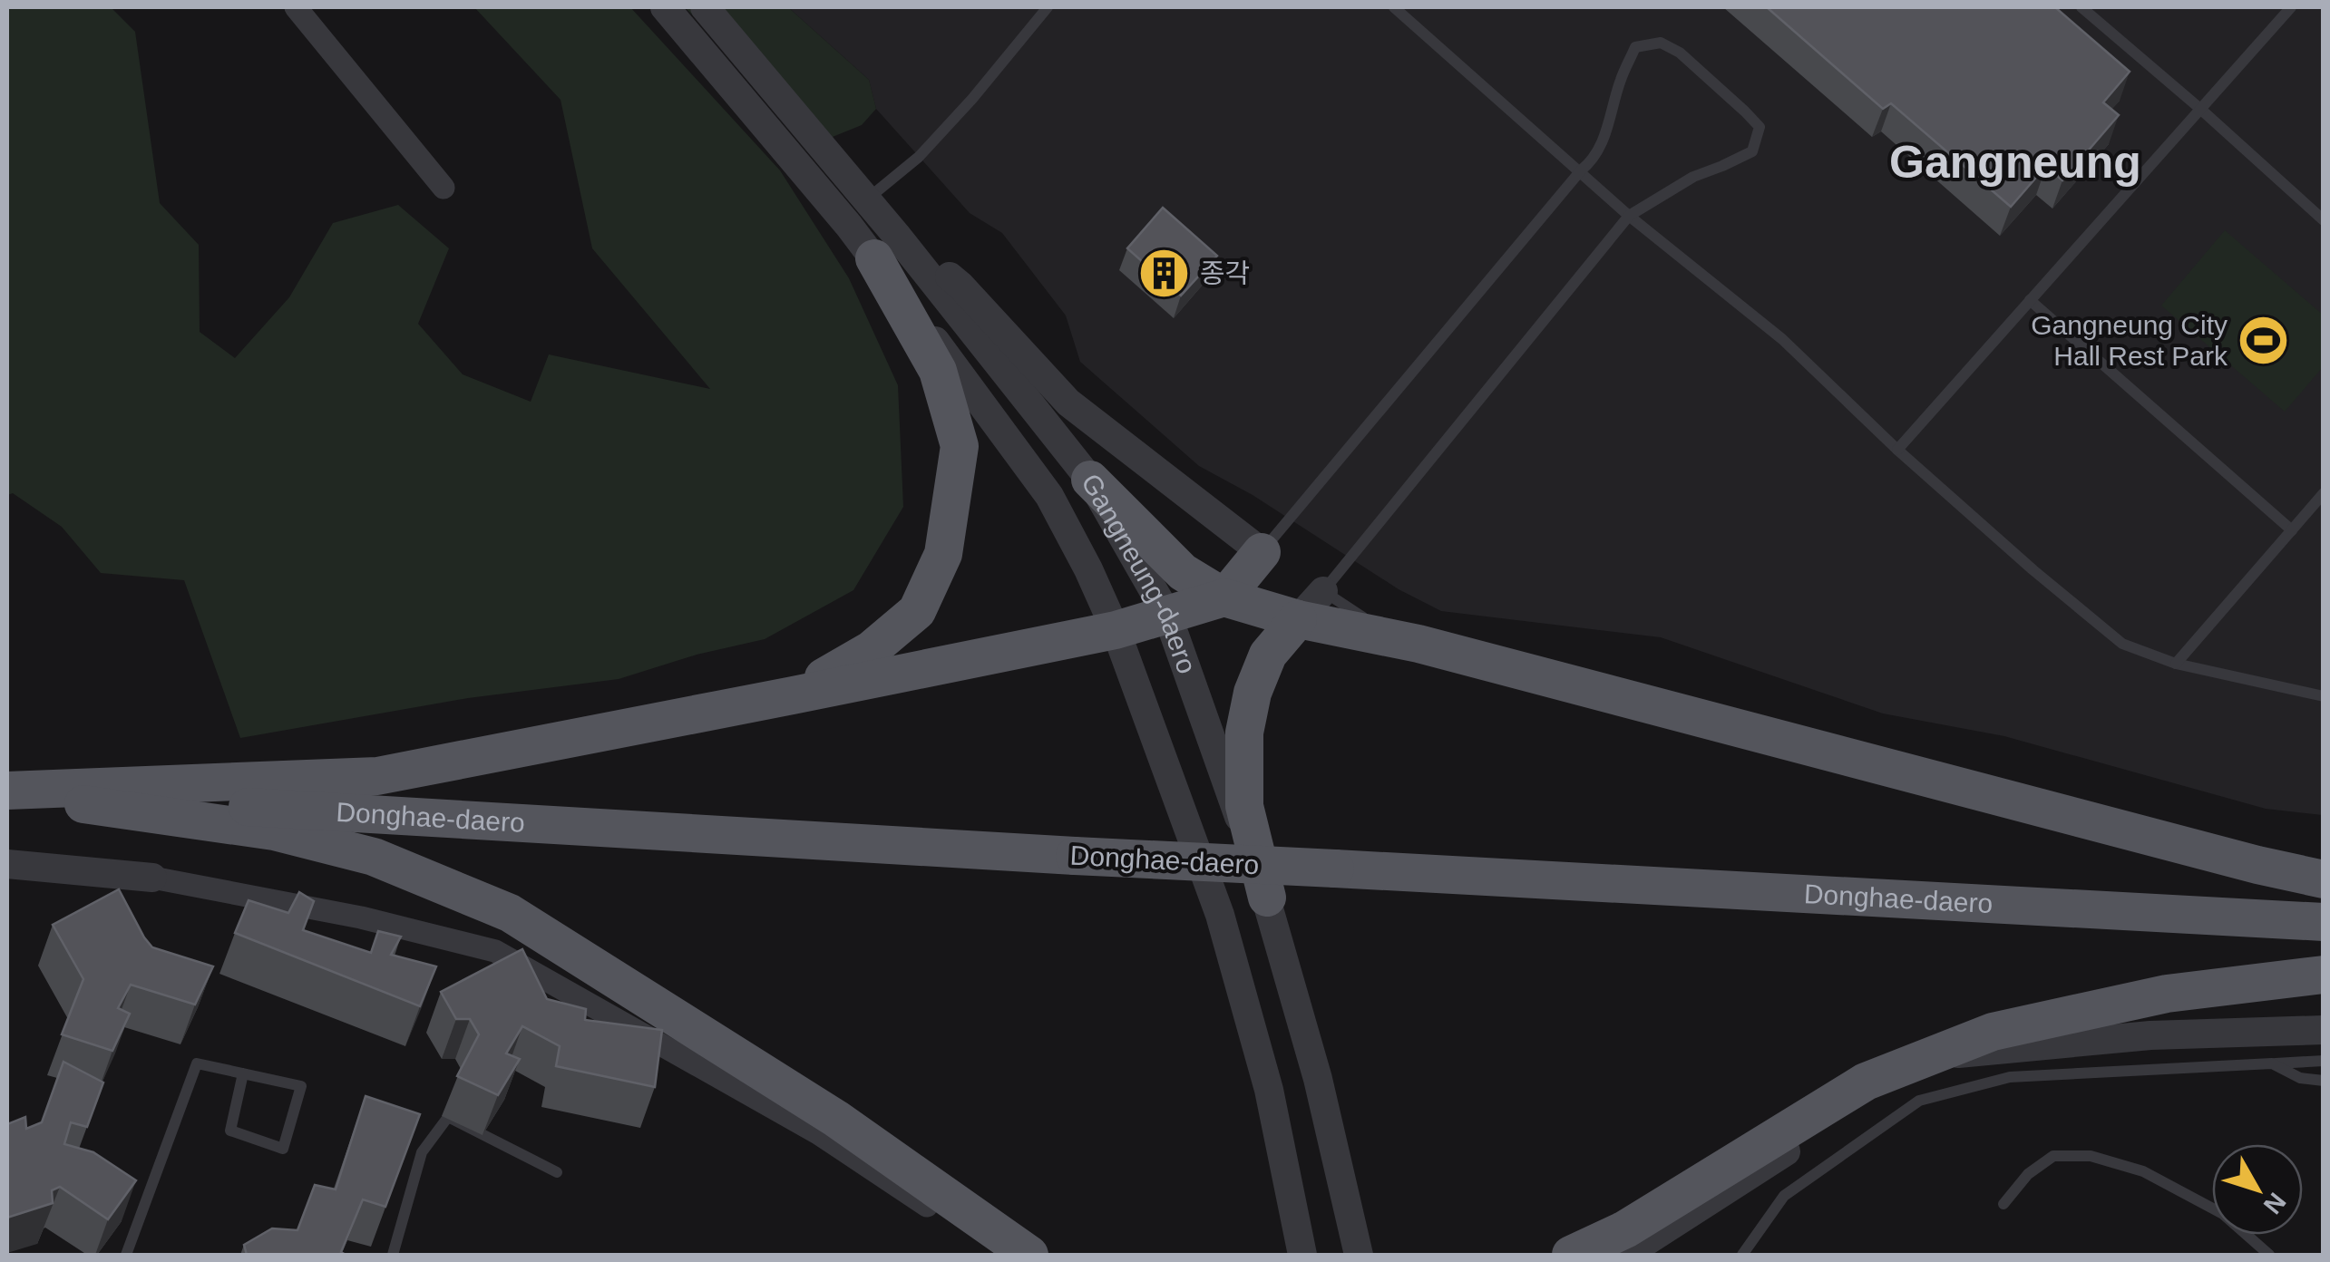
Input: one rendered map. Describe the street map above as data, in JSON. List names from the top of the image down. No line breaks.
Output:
{"streets":{"main road":["Donghae-daero"],"street":["Gangneung-daero"]},"districts":["Gangneung"],"places":{"building":["종각"],"sports":["Gangneung City Hall Rest Park"]},"north":"bottom right"}
